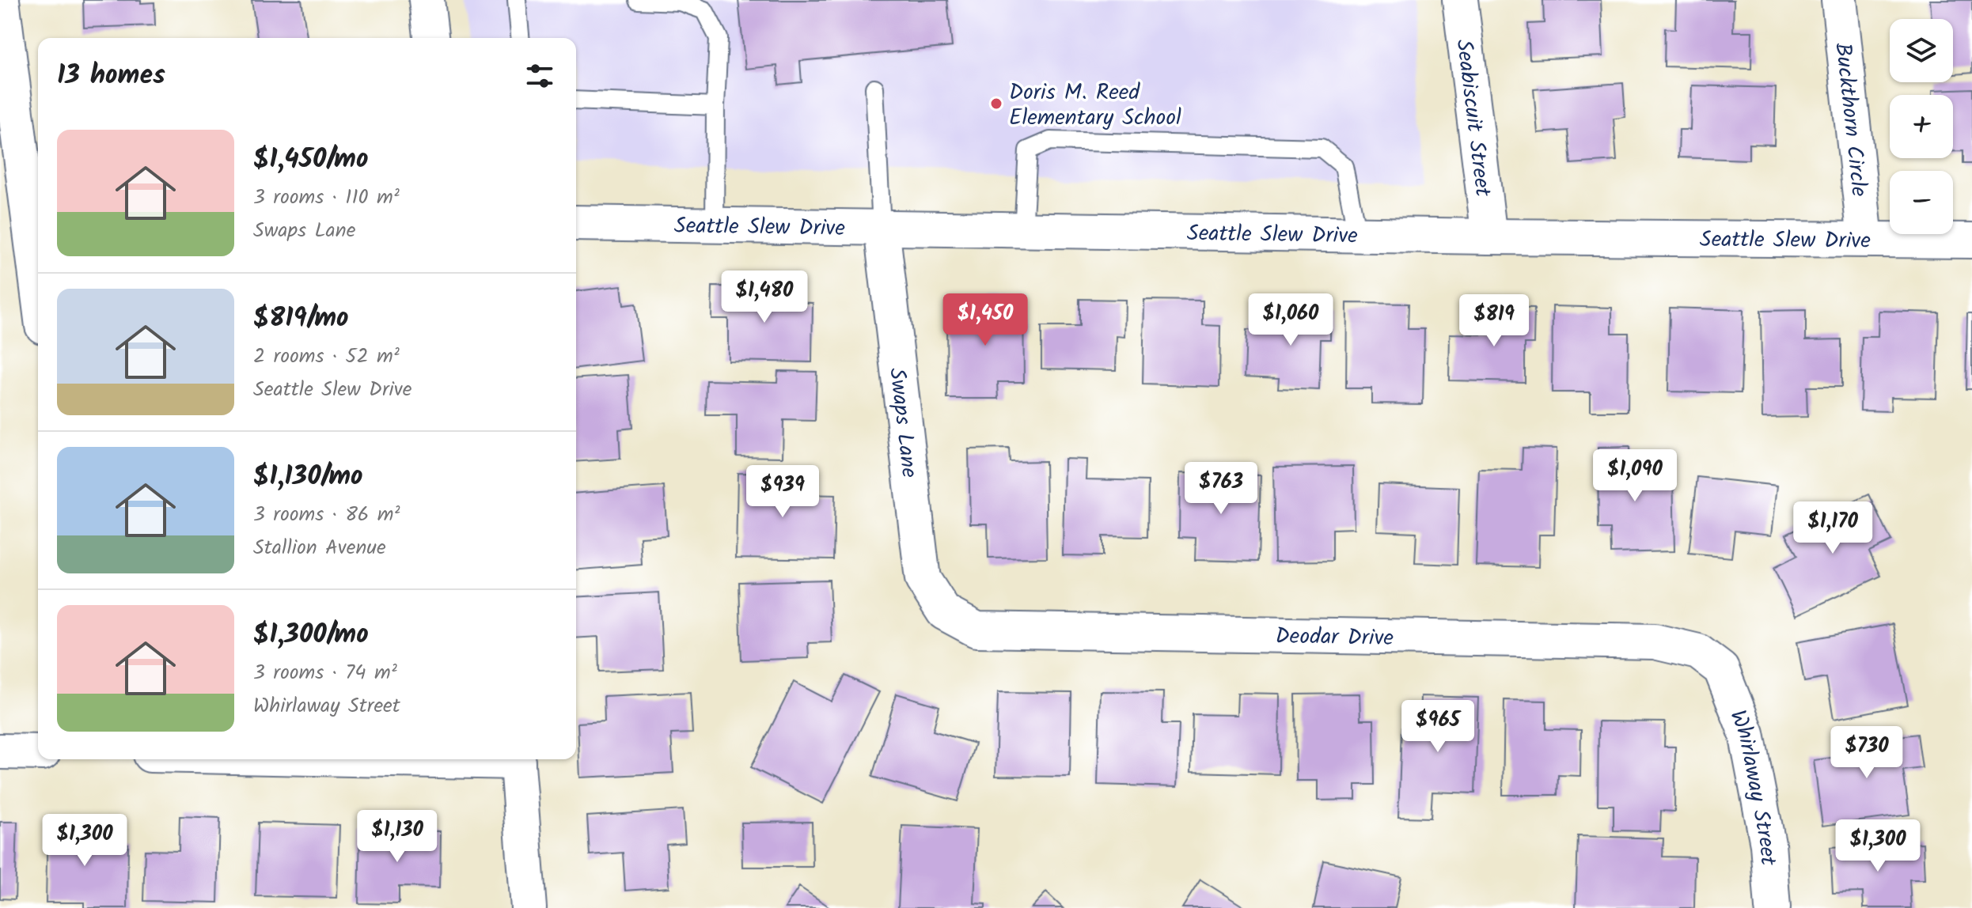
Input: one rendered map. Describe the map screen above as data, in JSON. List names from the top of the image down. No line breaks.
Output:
{"streets":{"street":["Seabiscuit Street","Buckthorn Circle","Seattle Slew Drive","Swaps Lane","Deodar Drive","Whirlaway Street"]},"crossings":[["Seabiscuit Street","Seattle Slew Drive"],["Buckthorn Circle","Seattle Slew Drive"],["Seattle Slew Drive","Swaps Lane"],["Swaps Lane","Deodar Drive"],["Deodar Drive","Whirlaway Street"]],"places":["Doris M. Reed Elementary School"],"page":{"map_buttons":["+","−"],"heading":"13 homes","list":[{"name":"$1,450/mo","note":"3 rooms · 110 m² · Swaps Lane"},{"name":"$819/mo","note":"2 rooms · 52 m² · Seattle Slew Drive"},{"name":"$1,130/mo","note":"3 rooms · 86 m² · Stallion Avenue"},{"name":"$1,300/mo","note":"3 rooms · 74 m² · Whirlaway Street"}],"price":["$1,480","$1,450","$1,060","$819","$1,090","$763","$939","$1,170","$965","$730","$1,130","$1,300","$1,300"]}}
